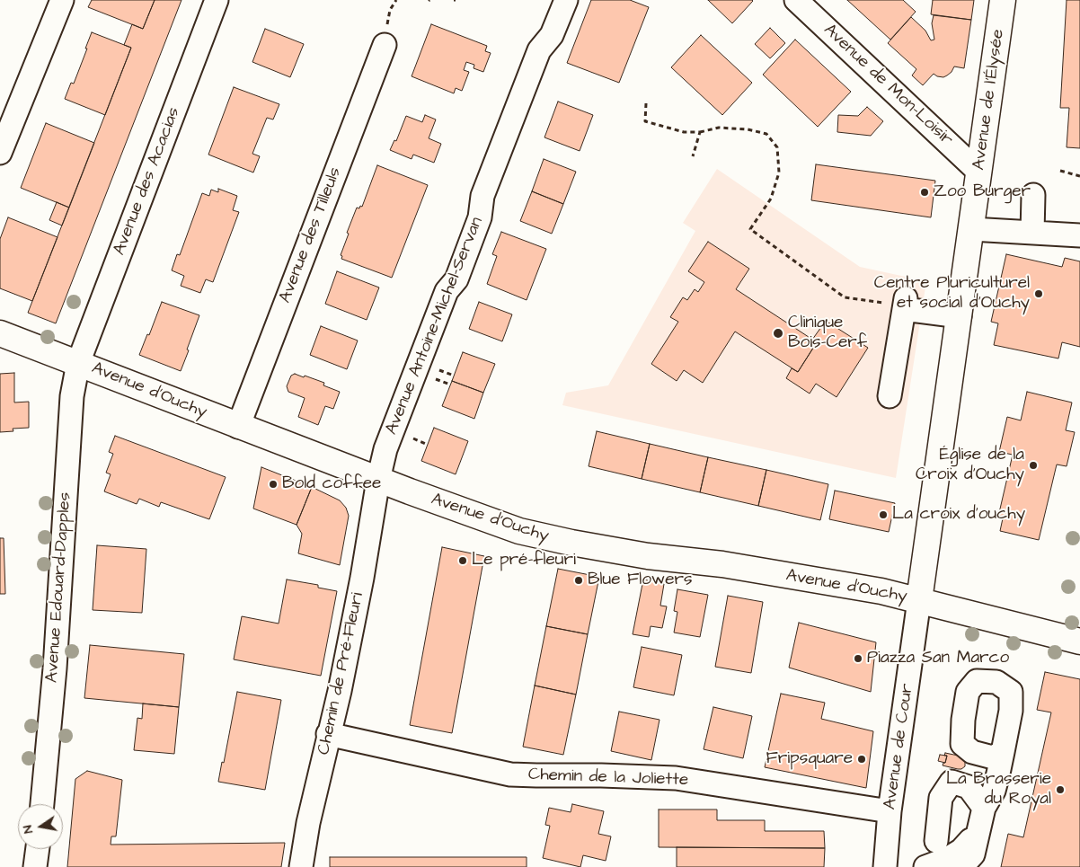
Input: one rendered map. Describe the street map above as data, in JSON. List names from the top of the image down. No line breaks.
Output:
{"streets":{"main road":["Avenue de l'Élysée","Avenue d'Ouchy"],"street":["Avenue de Mon-Loisir","Avenue des Acacias","Avenue des Tilleuls","Avenue Antoine-Michel-Servan","Avenue Edouard-Dapples","Chemin de Pré-Fleuri","Avenue de Cour","Chemin de la Joliette"]},"crossings":[["Avenue de Mon-Loisir","Avenue de l'Élysée"],["Avenue de l'Élysée","Avenue d'Ouchy"],["Avenue de l'Élysée","Avenue de Cour"],["Avenue des Acacias","Avenue d'Ouchy"],["Avenue des Acacias","Avenue Edouard-Dapples"],["Avenue des Tilleuls","Avenue d'Ouchy"],["Avenue Antoine-Michel-Servan","Avenue d'Ouchy"],["Avenue Antoine-Michel-Servan","Chemin de Pré-Fleuri"],["Avenue d'Ouchy","Avenue Edouard-Dapples"],["Avenue d'Ouchy","Chemin de Pré-Fleuri"],["Avenue d'Ouchy","Avenue de Cour"],["Chemin de Pré-Fleuri","Chemin de la Joliette"],["Avenue de Cour","Chemin de la Joliette"]],"places":["Zoo Burger","Centre Pluriculturel et social d'Ouchy","Clinique Bois-Cerf","Église de la Croix d’Ouchy","Bold coffee","La croix d'ouchy","Le pré-fleuri","Blue Flowers","Piazza San Marco","Fripsquare","La Brasserie du Royal"],"north":"left"}
